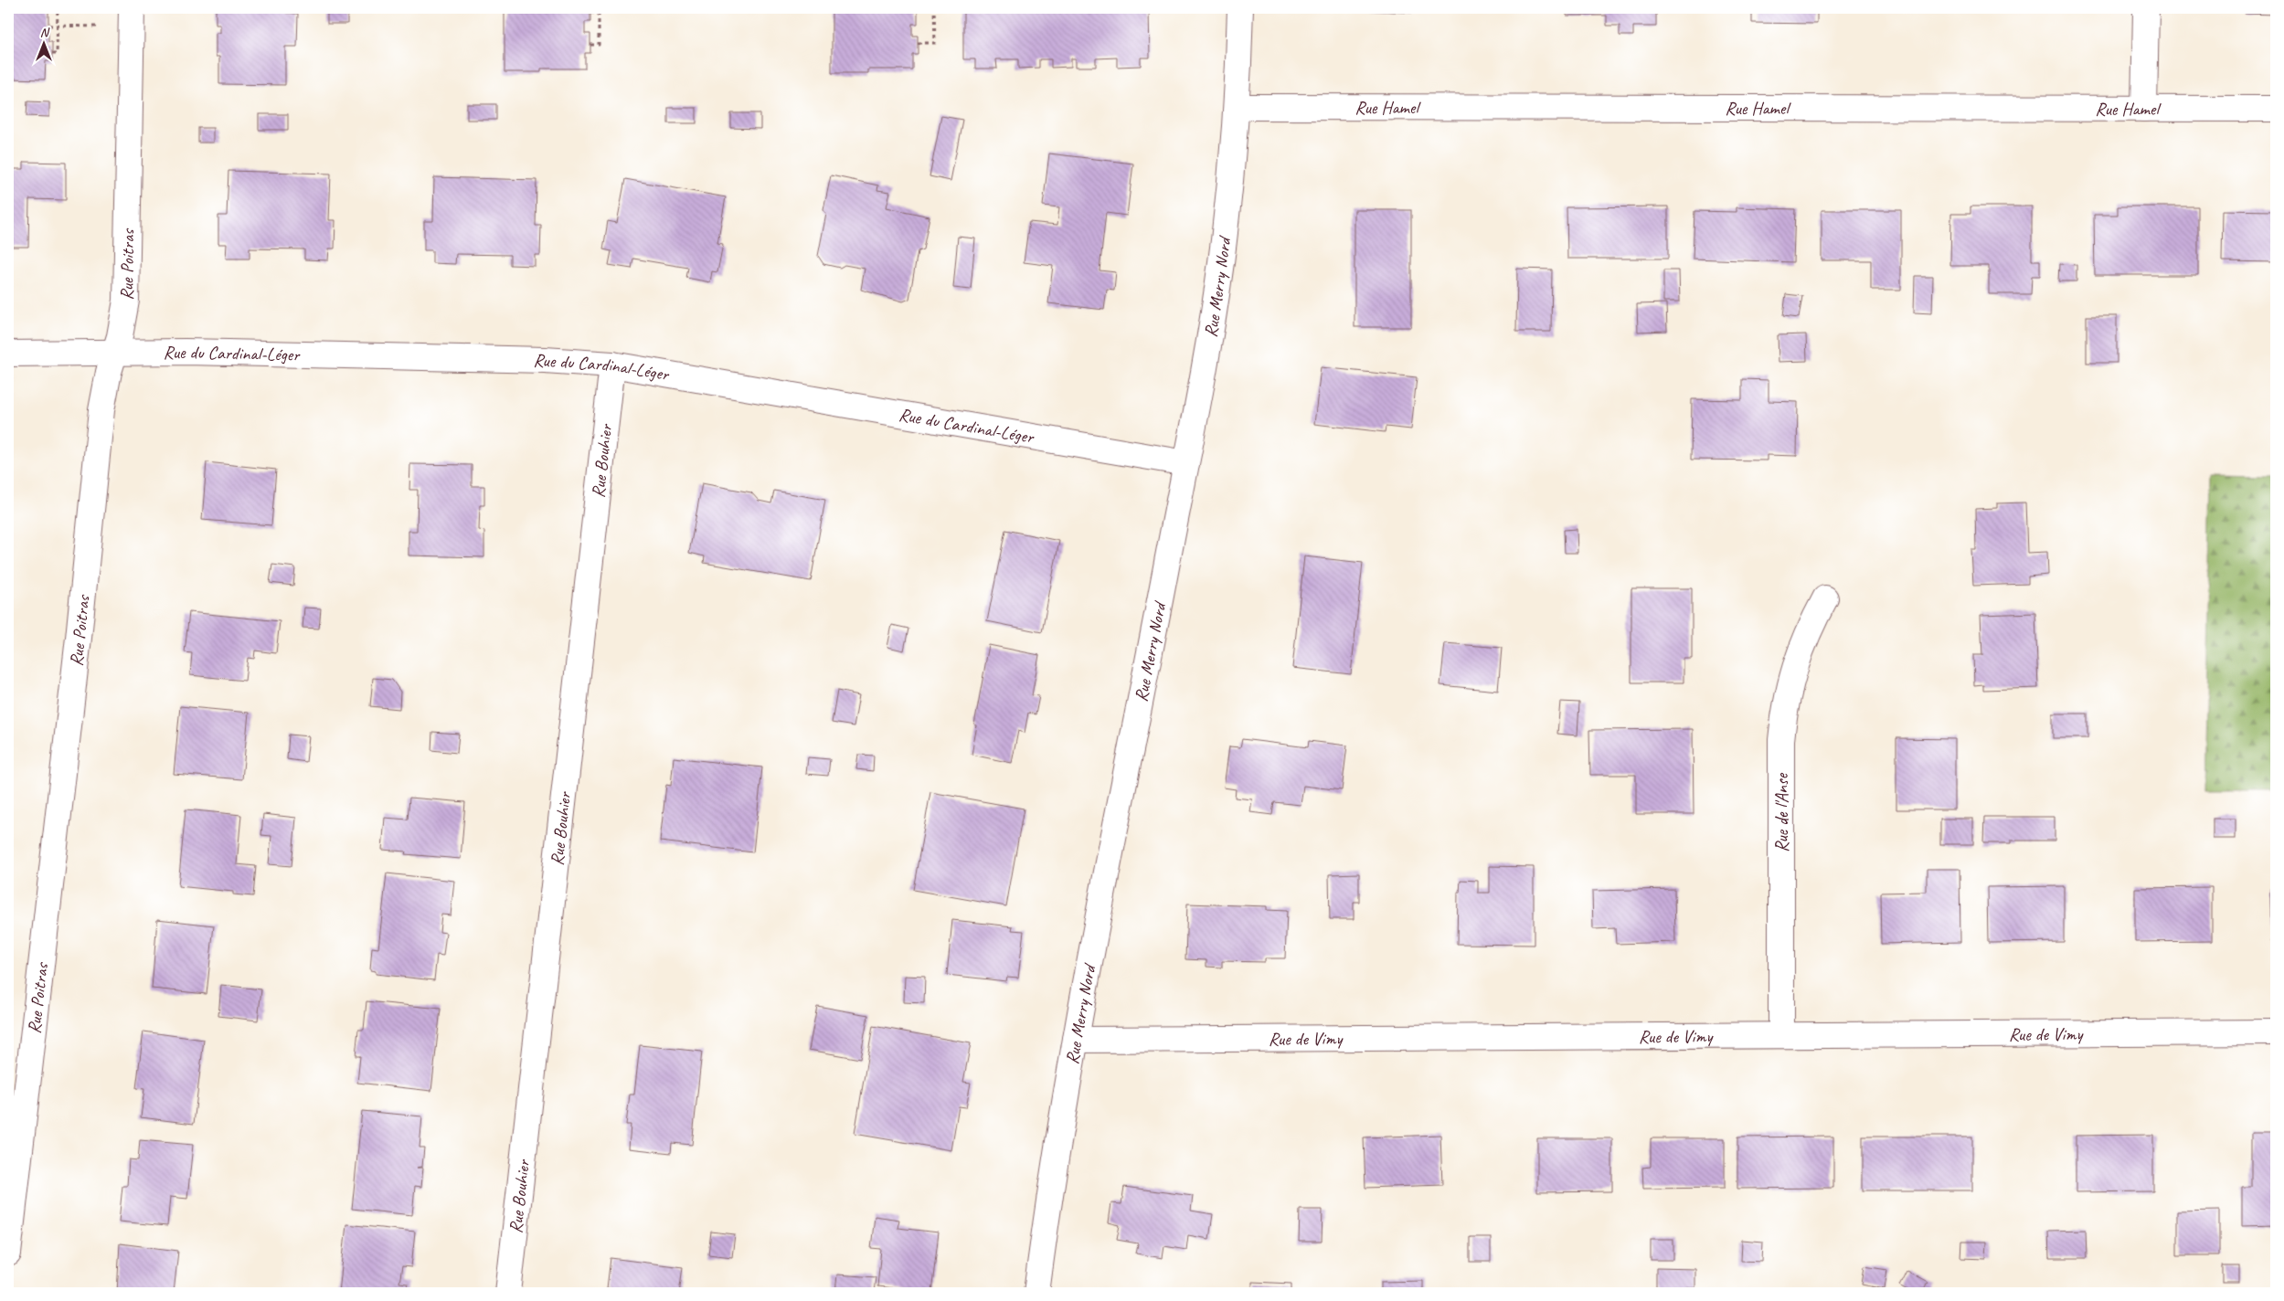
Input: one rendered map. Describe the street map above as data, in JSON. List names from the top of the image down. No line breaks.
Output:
{"streets":{"street":["Rue Hamel","Rue Poitras","Rue Merry Nord","Rue du Cardinal-Léger","Rue Bouhier","Rue de l'Anse","Rue de Vimy"]},"crossings":[["Rue Hamel","Rue Merry Nord"],["Rue Poitras","Rue du Cardinal-Léger"],["Rue Merry Nord","Rue du Cardinal-Léger"],["Rue Merry Nord","Rue de Vimy"],["Rue du Cardinal-Léger","Rue Bouhier"],["Rue de l'Anse","Rue de Vimy"]],"north":"top"}
